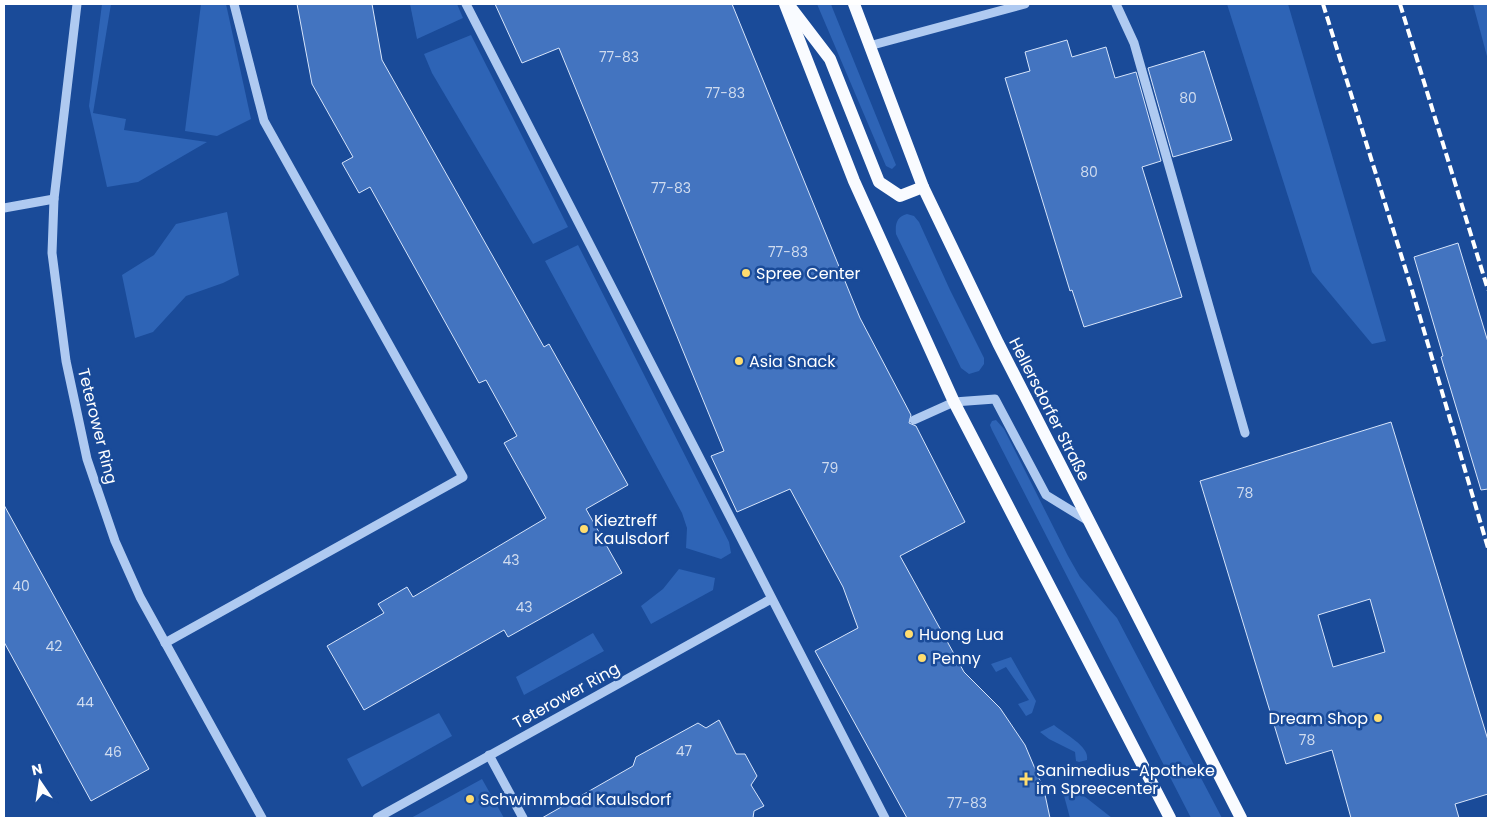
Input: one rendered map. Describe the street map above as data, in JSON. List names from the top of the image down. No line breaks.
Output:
{"streets":{"main road":["Hellersdorfer Straße"],"street":["Teterower Ring"]},"places":{"other":["Spree Center","Asia Snack","Kieztreff Kaulsdorf","Huong Lua","Penny","Dream Shop","Schwimmbad Kaulsdorf"],"health":["Sanimedius-Apotheke im Spreecenter"]},"house_numbers":["77-83","77-83","80","80","77-83","77-83","79","78","43","40","43","42","44","78","47","46","77-83"],"north":"top"}
